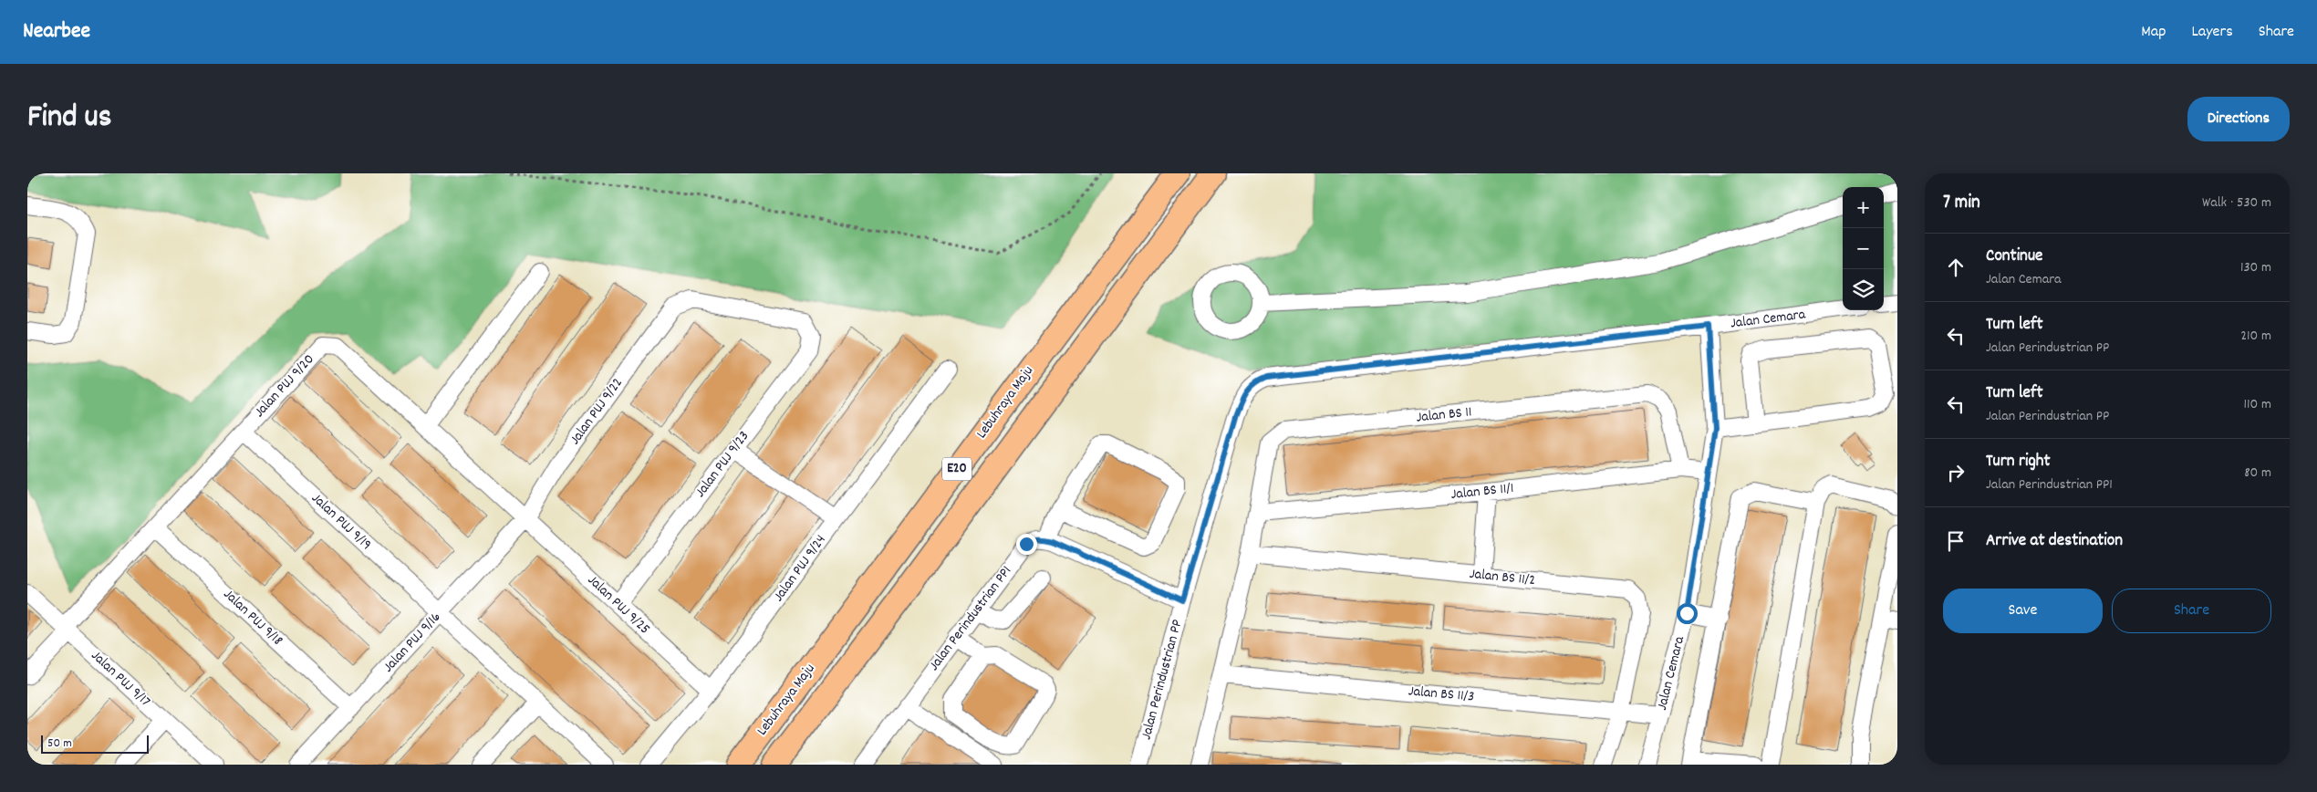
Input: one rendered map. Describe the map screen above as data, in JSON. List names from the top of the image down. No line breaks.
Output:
{"streets":{"highway":["Lebuhraya Maju","E20"],"street":["Jalan Cemara","Jalan PUJ 9/20","Jalan PUJ 9/22","Jalan BS 11","Jalan PUJ 9/23","Jalan BS 11/1","Jalan PUJ 9/19","Jalan PUJ 9/24","Jalan BS 11/2","Jalan PUJ 9/25","Jalan PUJ 9/18","Jalan Perindustrian PP1","Jalan PUJ 9/16","Jalan PUJ 9/17","Jalan Perindustrian PP","Jalan BS 11/3"]},"crossings":[["Jalan Cemara","Jalan BS 11/1"],["Jalan Cemara","Jalan Perindustrian PP"],["Jalan Cemara","Jalan BS 11/3"],["Jalan PUJ 9/20","Jalan PUJ 9/22"],["Jalan PUJ 9/20","Jalan PUJ 9/19"],["Jalan PUJ 9/20","Jalan PUJ 9/25"],["Jalan PUJ 9/20","Jalan PUJ 9/18"],["Jalan PUJ 9/20","Jalan PUJ 9/16"],["Jalan PUJ 9/20","Jalan PUJ 9/17"],["Jalan PUJ 9/22","Jalan PUJ 9/23"],["Jalan PUJ 9/22","Jalan PUJ 9/25"],["Jalan PUJ 9/22","Jalan PUJ 9/16"],["Jalan BS 11","Jalan BS 11/1"],["Jalan BS 11","Jalan BS 11/2"],["Jalan BS 11","Jalan BS 11/3"],["Jalan PUJ 9/23","Jalan PUJ 9/25"],["Jalan PUJ 9/19","Jalan PUJ 9/16"],["Jalan PUJ 9/24","Jalan PUJ 9/25"],["Jalan BS 11/2","Jalan BS 11/3"],["Jalan PUJ 9/25","Jalan PUJ 9/16"],["Jalan PUJ 9/18","Jalan PUJ 9/16"]],"scale_bar":"50 m","page":{"header":"Nearbee","nav":["Map","Layers","Share"],"title":"Find us","buttons":["Directions",["Save","Share"]],"heading":["7 min","Walk · 530 m"],"map_buttons":["+","−"],"list":[["Continue","Jalan Cemara","130 m"],["Turn left","Jalan Perindustrian PP","210 m"],["Turn left","Jalan Perindustrian PP","110 m"],["Turn right","Jalan Perindustrian PP1","80 m"],"Arrive at destination"],"scale":"50 m"}}
